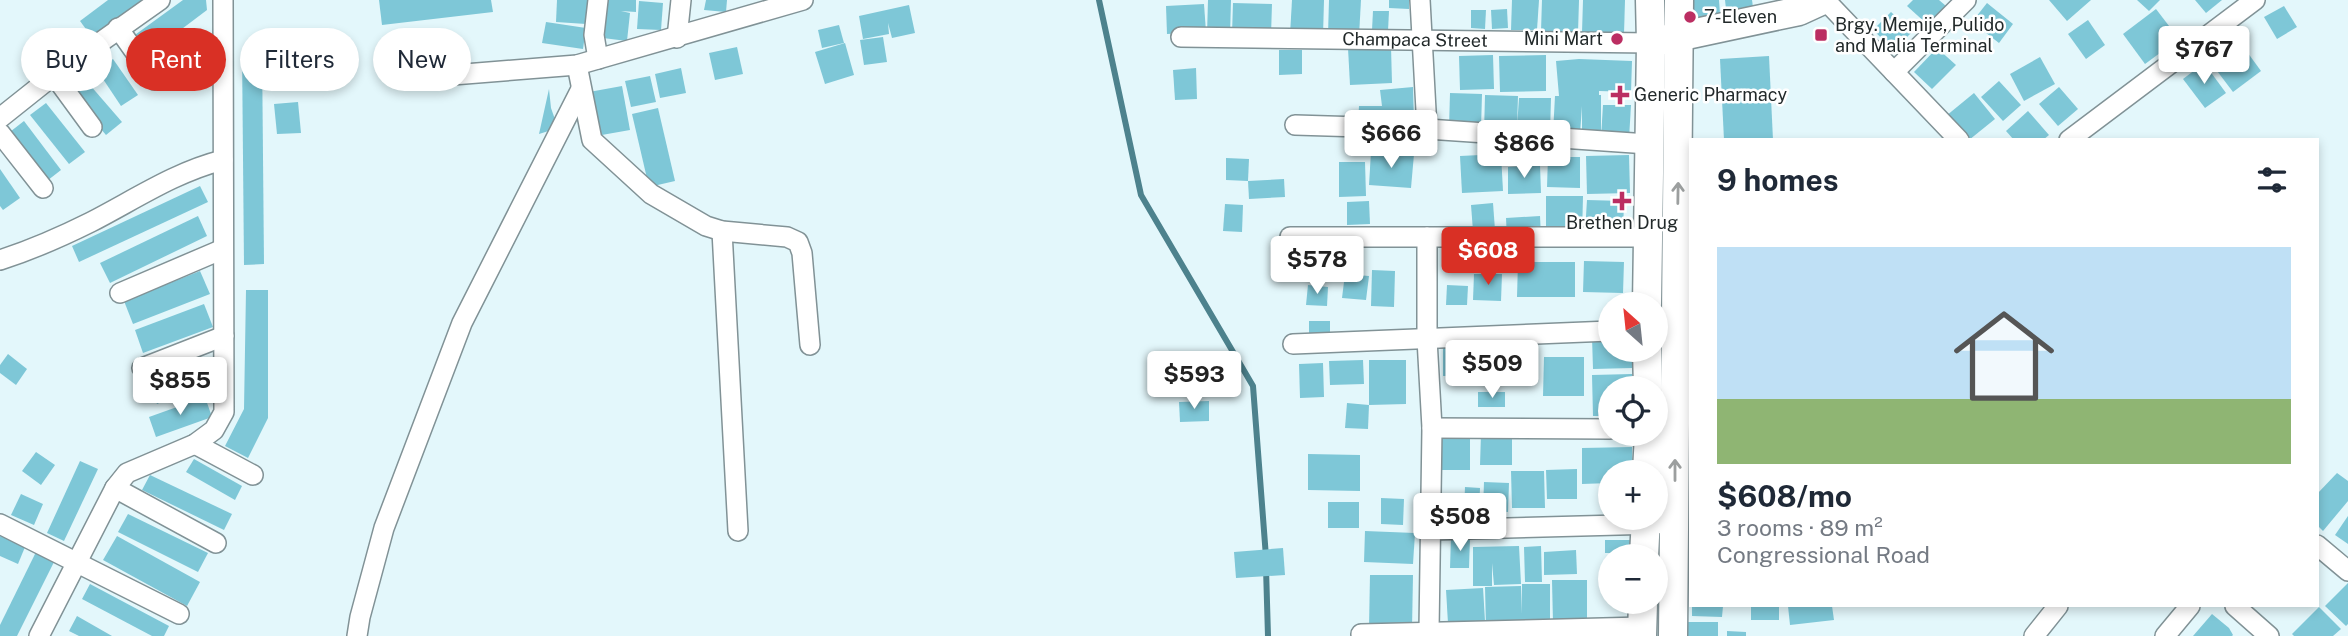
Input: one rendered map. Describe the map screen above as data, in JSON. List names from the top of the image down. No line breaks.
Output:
{"streets":{"street":["Champaca Street"]},"places":{"other":["7-Eleven","Mini Mart"],"transit":["Brgy. Memije, Pulido and Malia Terminal"],"health":["Generic Pharmacy","Brethen Drug"]},"north":"top left","page":{"price":["$767","$666","$866","$608","$578","$509","$593","$855","$508"],"chip":["Buy","Rent","Filters","New"],"heading":"9 homes","list":[{"name":"$608/mo","note":"3 rooms · 89 m² · Congressional Road"}],"map_buttons":["+","−"]}}
